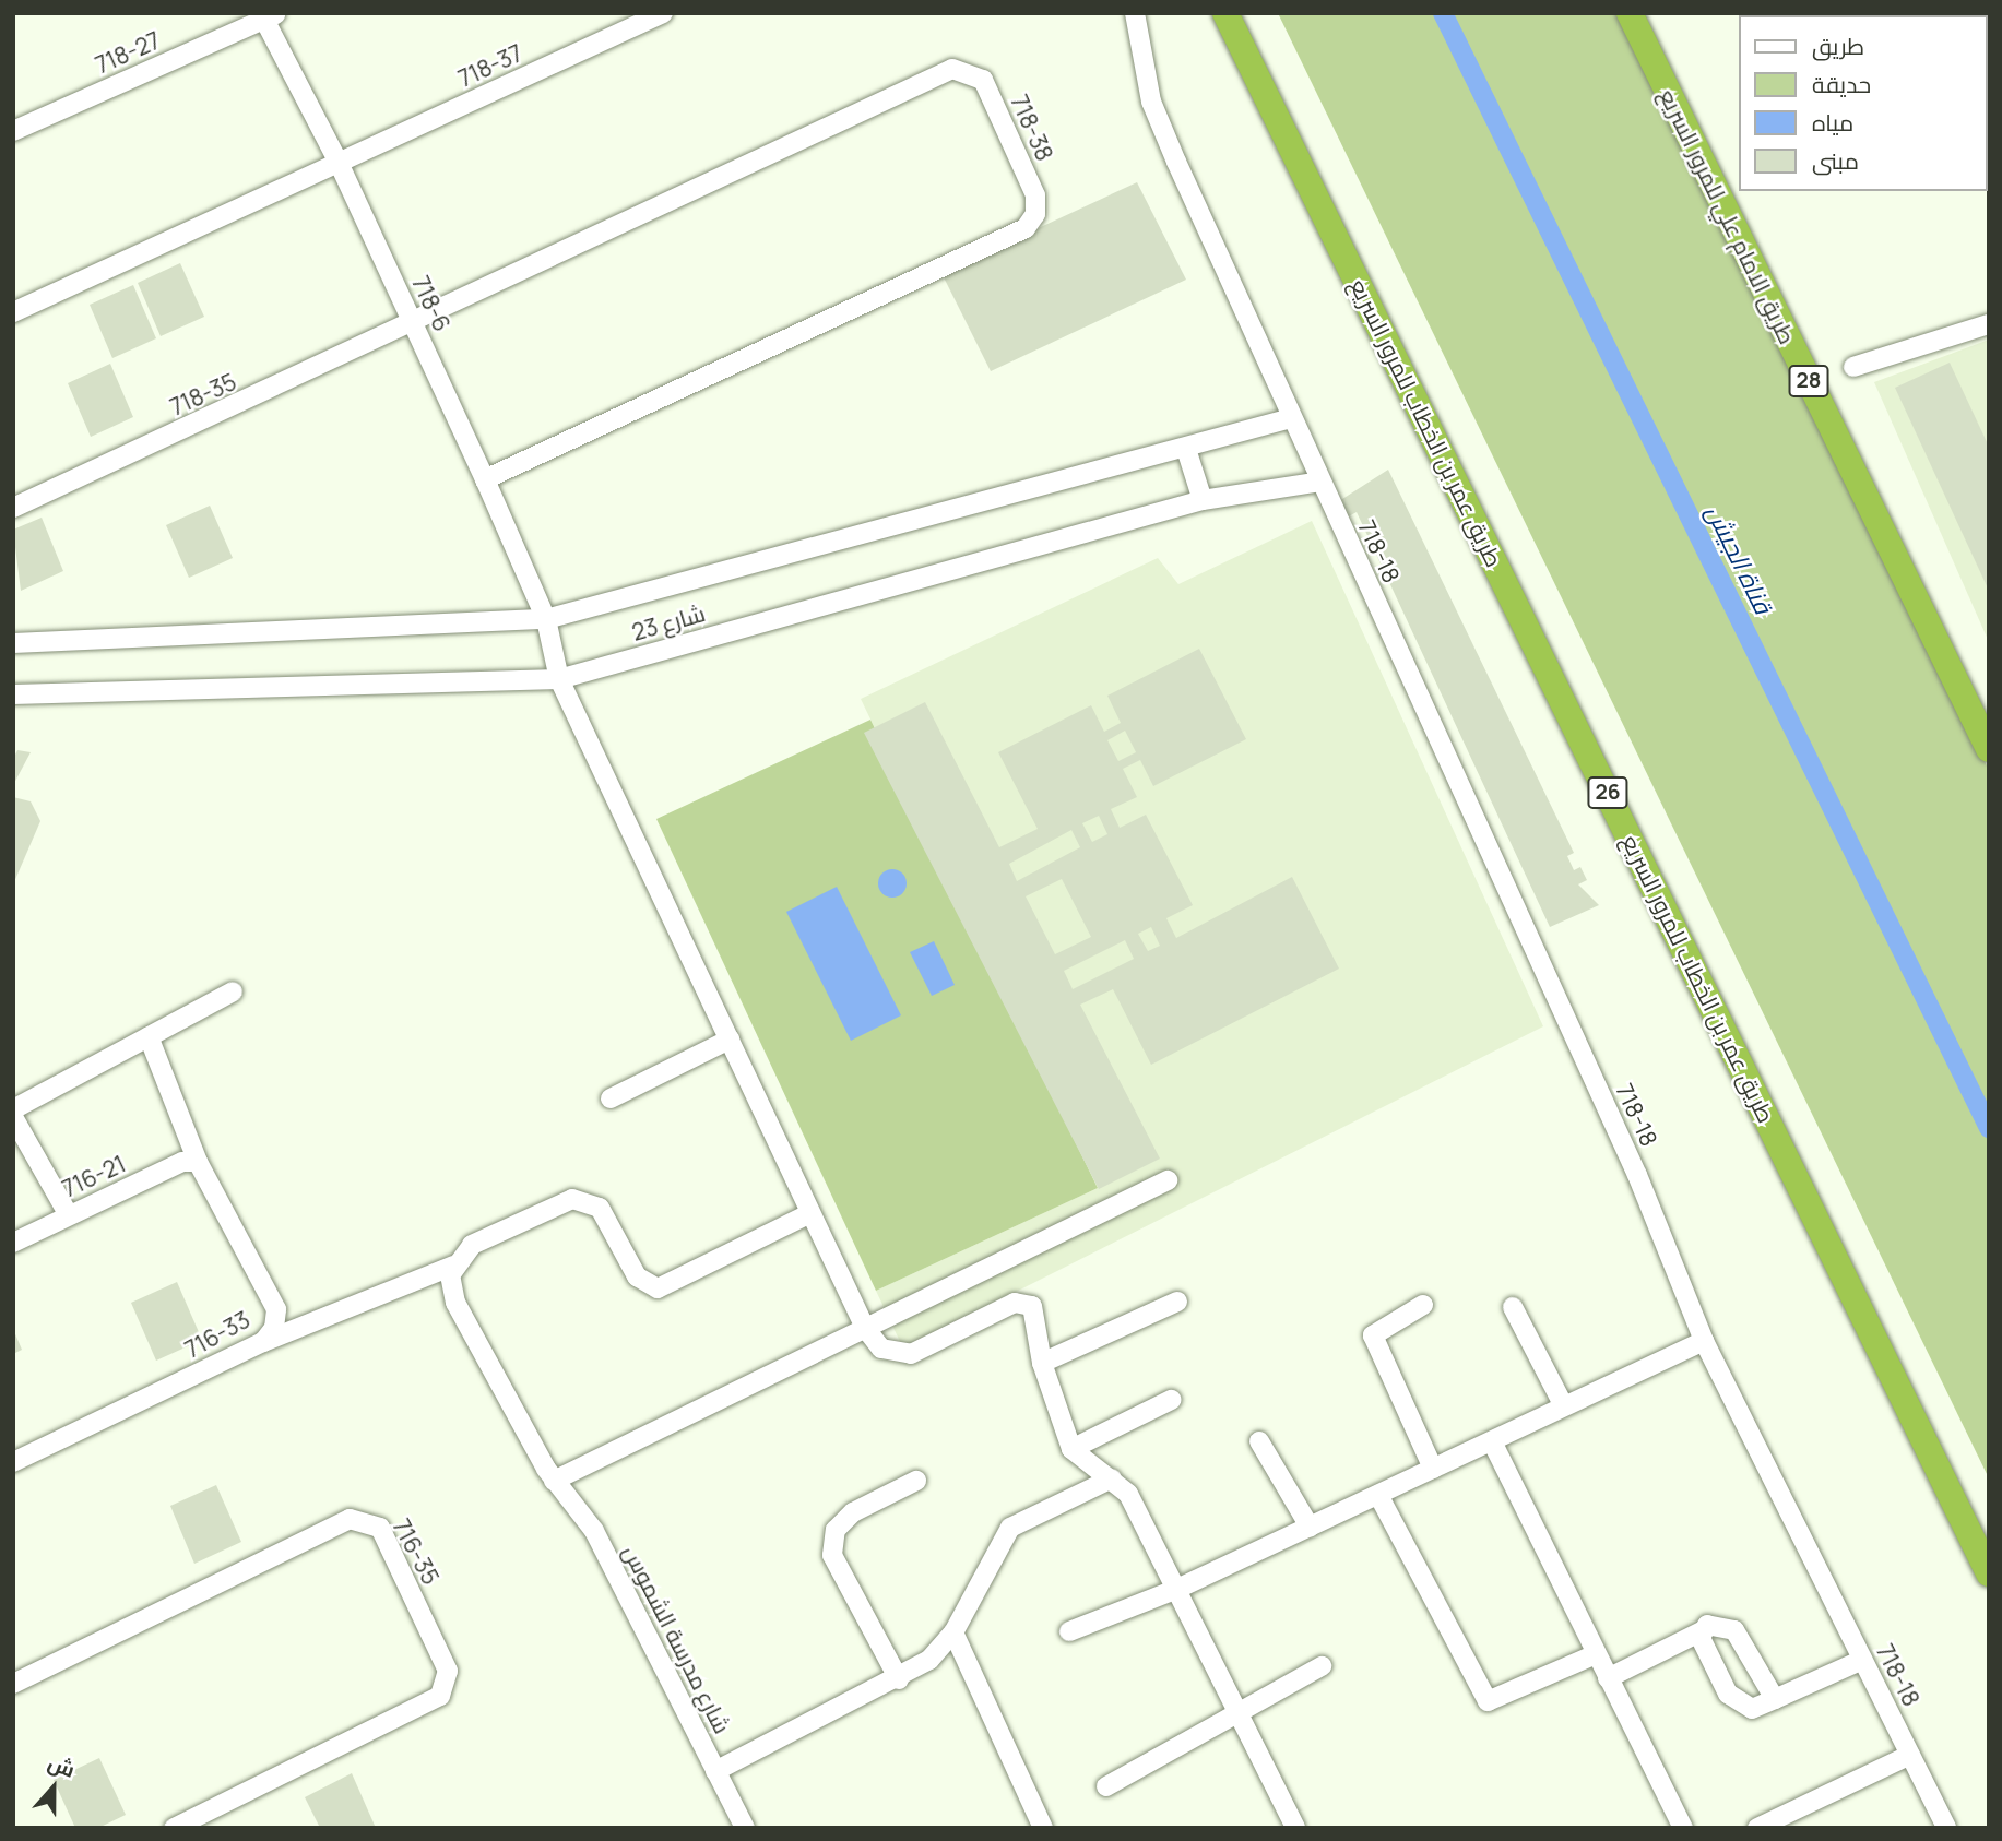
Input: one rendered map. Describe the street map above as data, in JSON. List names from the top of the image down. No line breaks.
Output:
{"streets":{"highway":["طريق الامام علي للمرور السريع","28","طريق عمر بن الخطاب للمرور السريع","26"],"street":["718-27","718-37","718-38","718-6","718-35","718-18","شارع 23","716-21","716-33","716-35","شارع مدرسة الشموس"]},"crossings":[["718-27","718-6"],["718-37","718-6"],["718-38","718-6"],["718-38","718-35"],["718-6","718-35"],["718-6","شارع 23"],["718-18","شارع 23"],["716-21","716-33"]],"water":["قناة الجيش"],"legend":["طريق","حديقة","مياه","مبنى"],"north":"top"}
